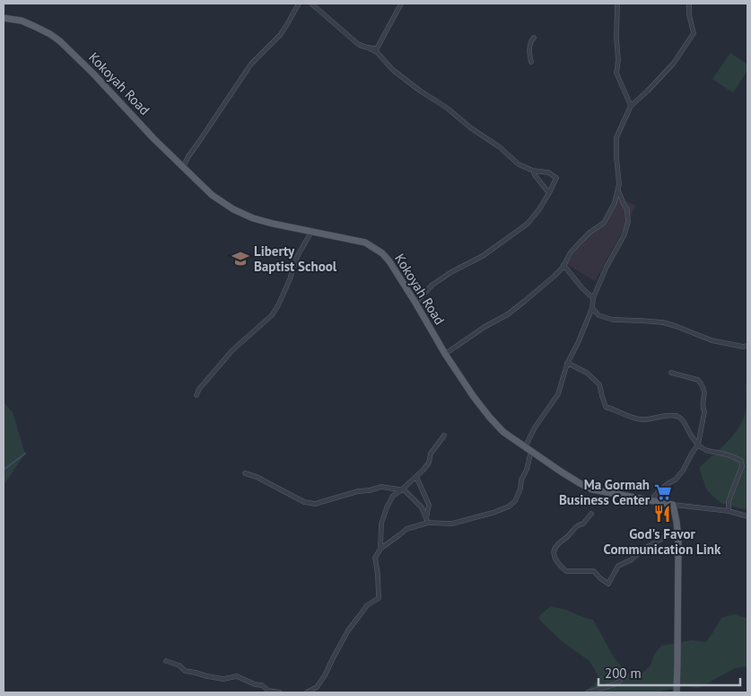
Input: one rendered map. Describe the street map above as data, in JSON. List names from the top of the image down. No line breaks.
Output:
{"streets":{"main road":["Kokoyah Road"]},"places":{"school or university":["Liberty Baptist School"],"supermarket":["Ma Gormah Business Center"],"restaurant":["God's Favor Communication Link"]},"scale_bar":"200 m"}
